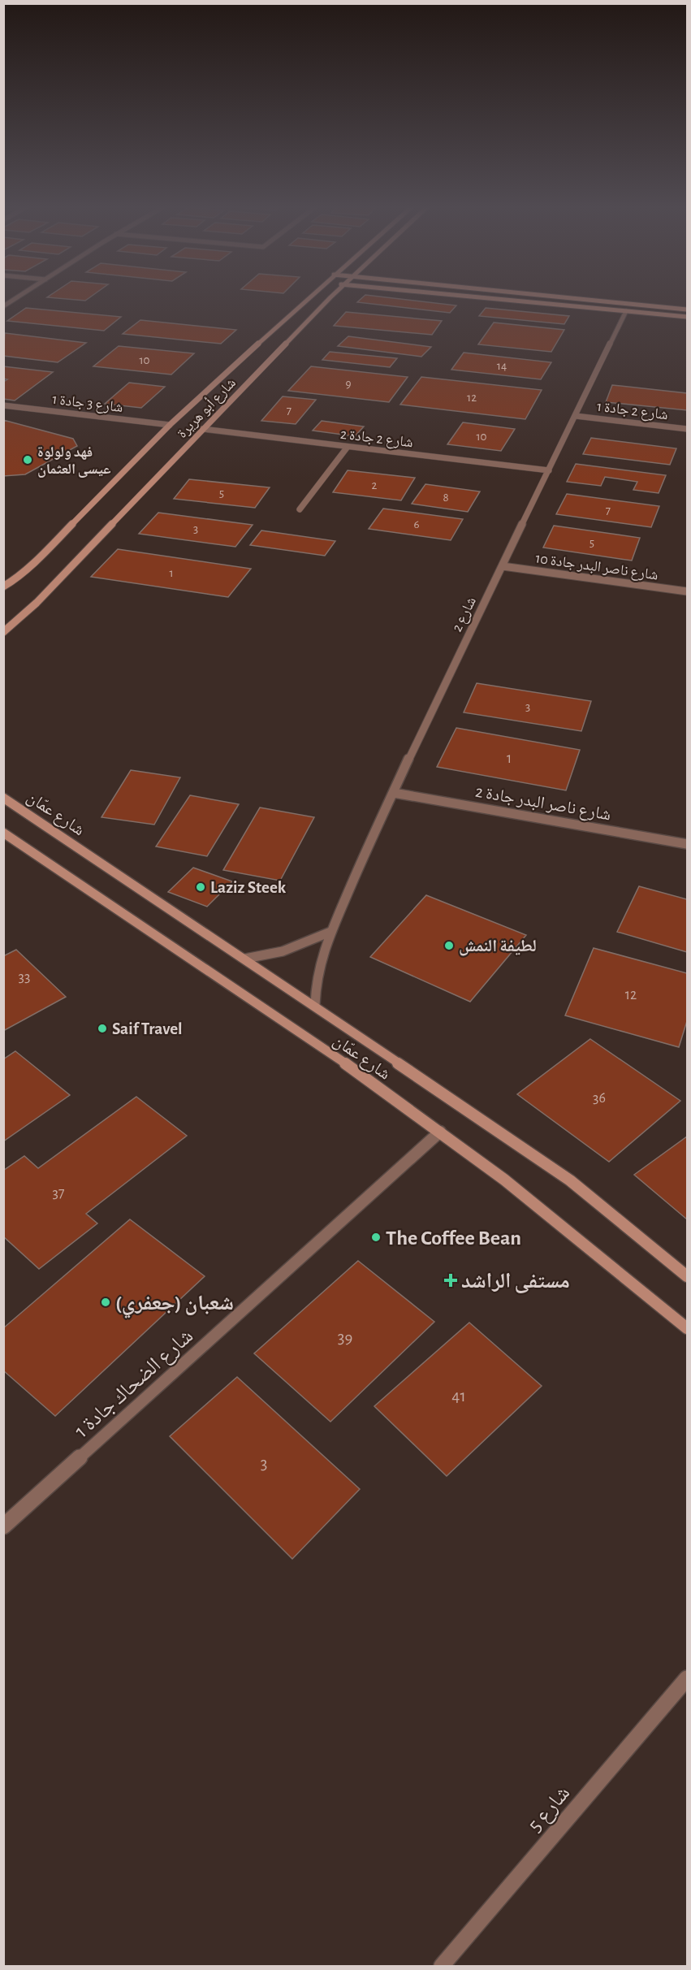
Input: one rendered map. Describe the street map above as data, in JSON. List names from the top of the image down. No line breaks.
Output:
{"streets":{"street":["شارع 3 جادة 1","شارع أبو هريرة","شارع 2 جادة 1","شارع 2 جادة 2","شارع ناصر البدر جادة 10","شارع 2","شارع ناصر البدر جادة 2","شارع عمّان","شارع الضحاك جادة 1","شارع 5"]},"crossings":[["شارع 3 جادة 1","شارع أبو هريرة"],["شارع أبو هريرة","شارع 2 جادة 2"],["شارع 2 جادة 1","شارع 2"],["شارع 2 جادة 2","شارع 2"],["شارع ناصر البدر جادة 10","شارع 2"],["شارع 2","شارع ناصر البدر جادة 2"],["شارع 2","شارع عمّان"],["شارع عمّان","شارع الضحاك جادة 1"]],"places":{"other":["فهد ولولوة عيسى العثمان","Laziz Steek","لطيفة النمش","Saif Travel","The Coffee Bean","شعبان (جعفري)"],"health":["مستفى الراشد"]},"house_numbers":["10","14","9","12","7","10","2","5","8","7","6","3","5","1","3","1","33","12","36","37","39","41","3"]}
